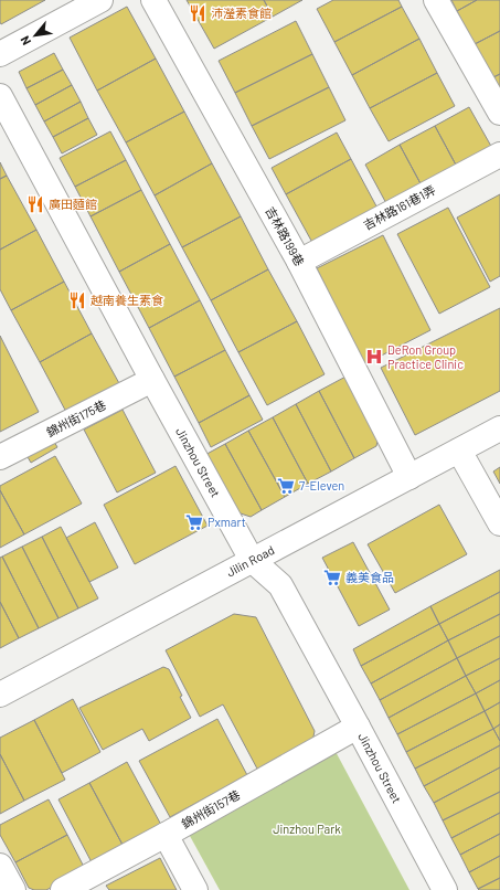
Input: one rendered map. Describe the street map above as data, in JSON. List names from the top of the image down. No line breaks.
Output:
{"streets":{"street":["吉林路161巷1弄","吉林路199巷","錦州街175巷","Jinzhou Street","Jilin Road","錦州街157巷"]},"crossings":[["吉林路161巷1弄","吉林路199巷"],["吉林路199巷","Jilin Road"],["錦州街175巷","Jinzhou Street"],["Jinzhou Street","Jilin Road"],["Jinzhou Street","錦州街157巷"]],"parks":["Jinzhou Park"],"places":{"restaurant":["沛瀅素食館","廣田麵館","越南養生素食"],"hospital":["DeRon Group Practice Clinic"],"supermarket":["7-Eleven","Pxmart","義美食品"]},"north":"bottom left"}
